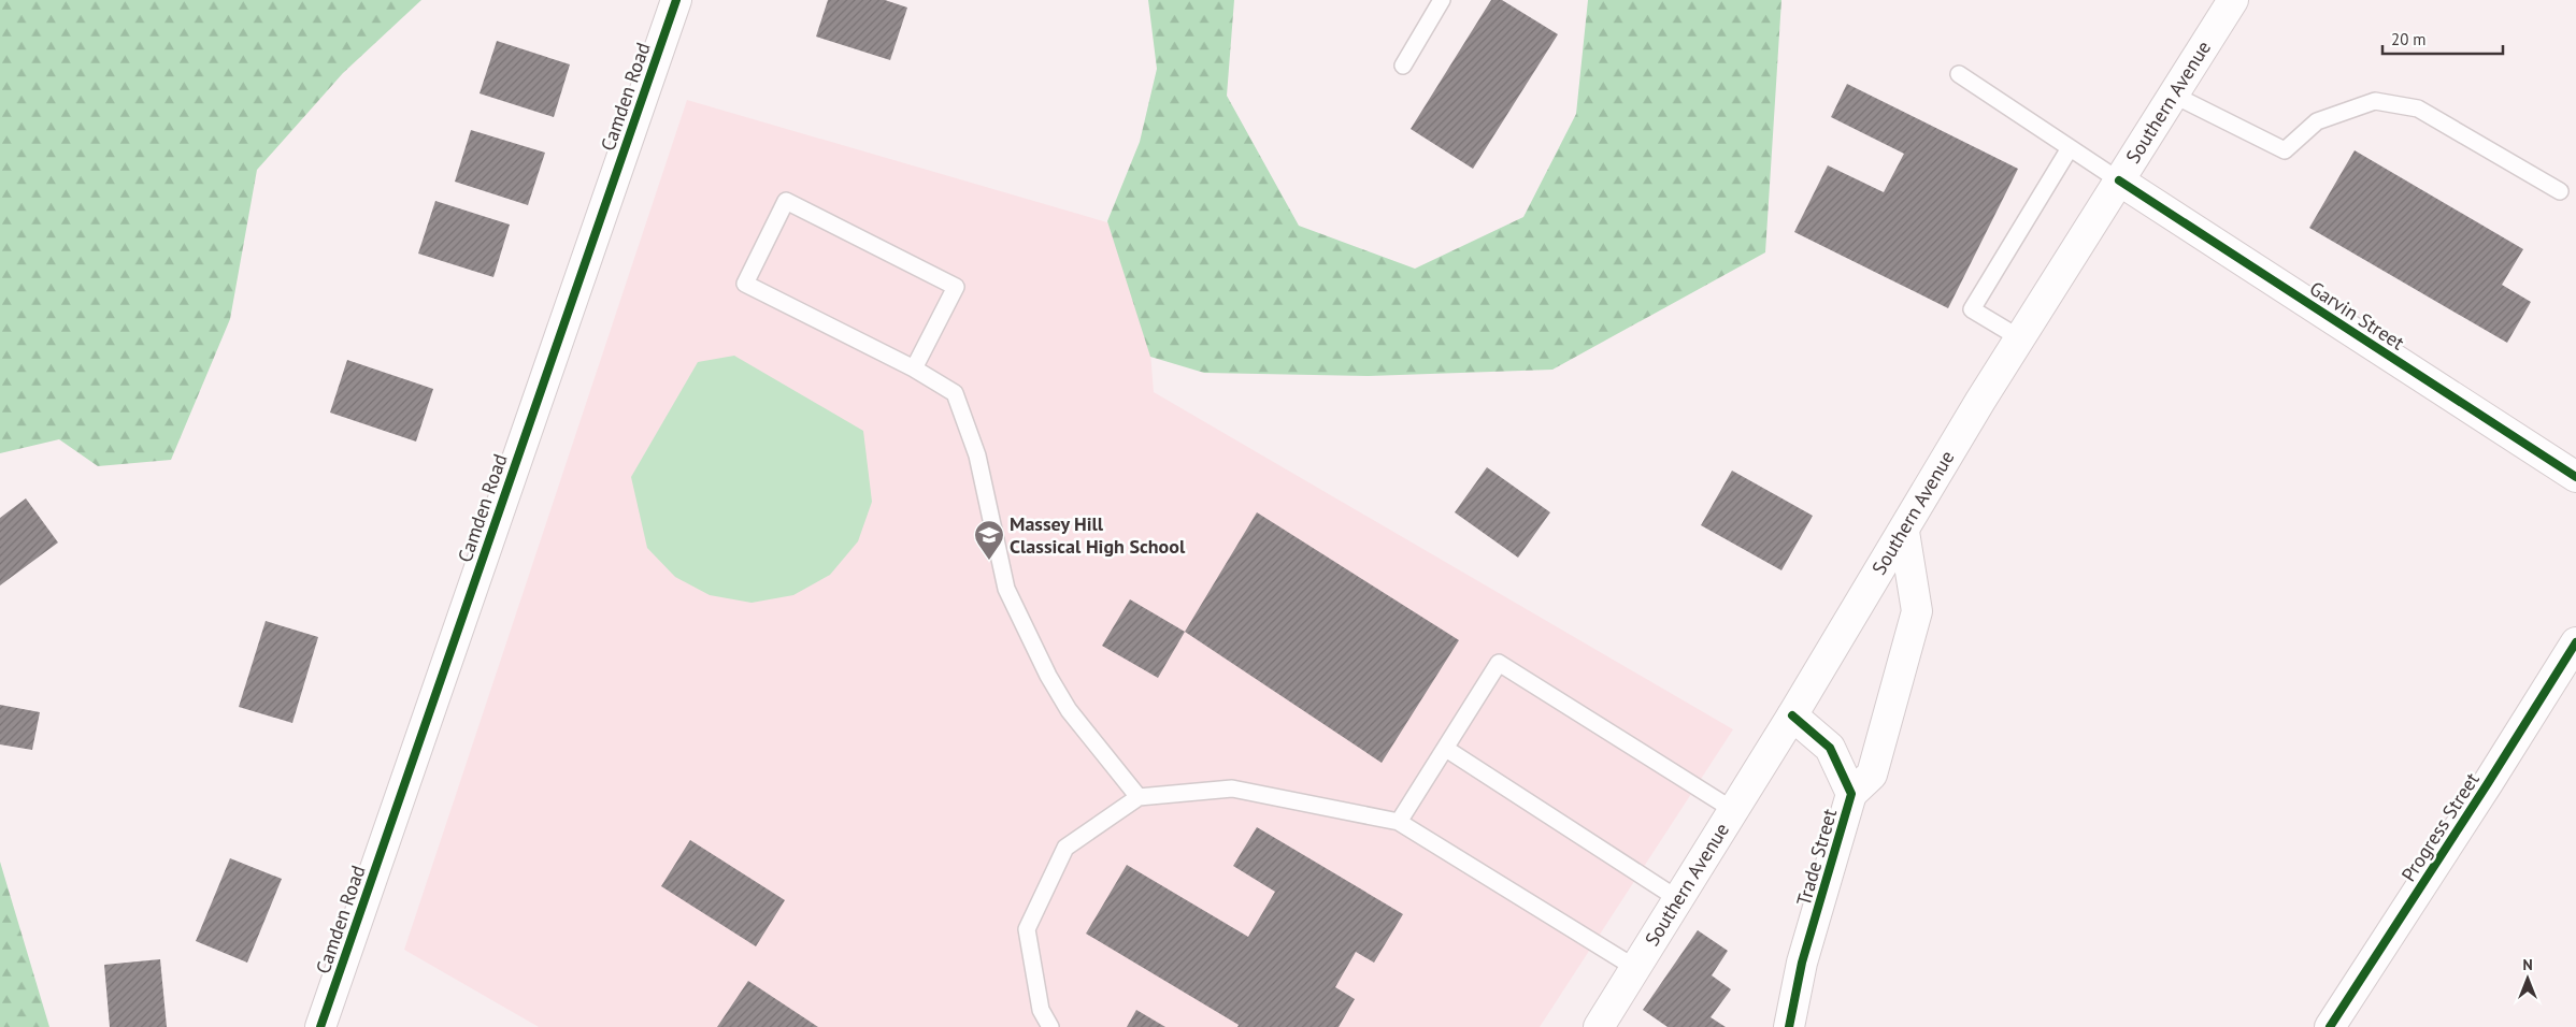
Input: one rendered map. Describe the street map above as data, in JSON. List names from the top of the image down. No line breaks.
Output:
{"streets":{"street":["Camden Road","Southern Avenue","Garvin Street","Progress Street","Trade Street"]},"crossings":[["Southern Avenue","Garvin Street"],["Southern Avenue","Trade Street"]],"places":{"school or university":["Massey Hill Classical High School"]},"scale_bar":"20 m","north":"top"}
